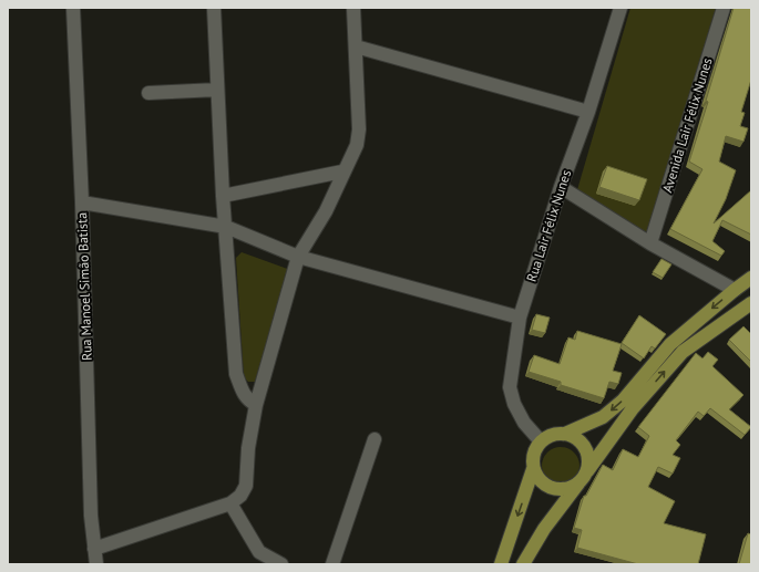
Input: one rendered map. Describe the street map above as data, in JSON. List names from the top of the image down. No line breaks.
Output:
{"streets":{"street":["Avenida Lair Félix Nunes","Rua Lair Félix Nunes","Rua Manoel Simão Batista"]}}
